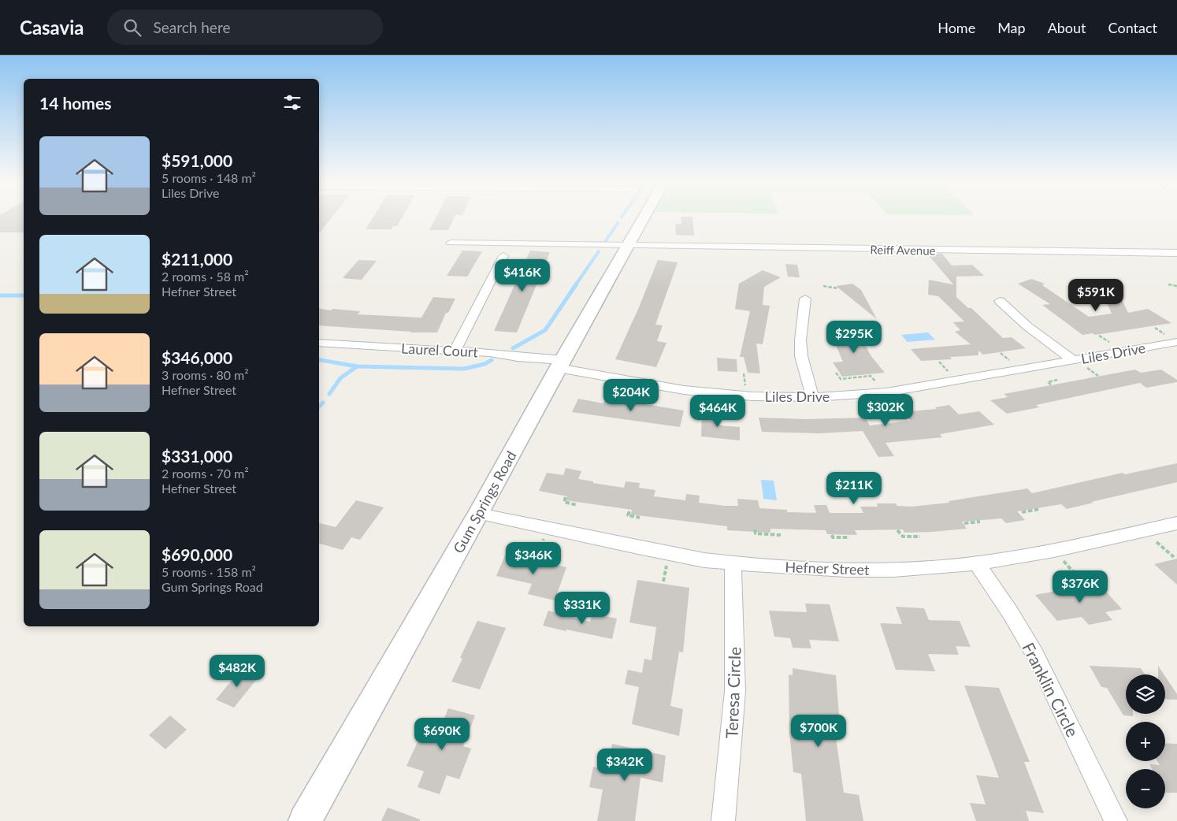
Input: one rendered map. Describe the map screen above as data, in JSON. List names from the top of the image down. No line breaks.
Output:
{"streets":{"main road":["Gum Springs Road"],"street":["Reiff Avenue","Laurel Court","Liles Drive","Hefner Street","Franklin Circle","Teresa Circle"]},"crossings":[["Reiff Avenue","Gum Springs Road"],["Laurel Court","Liles Drive"],["Laurel Court","Gum Springs Road"],["Liles Drive","Gum Springs Road"],["Gum Springs Road","Hefner Street"],["Hefner Street","Franklin Circle"],["Hefner Street","Teresa Circle"]],"page":{"header":"Casavia","search":"Search here","nav":["Home","Map","About","Contact"],"heading":"14 homes","list":[{"name":"$591,000","note":"5 rooms · 148 m² · Liles Drive"},{"name":"$211,000","note":"2 rooms · 58 m² · Hefner Street"},{"name":"$346,000","note":"3 rooms · 80 m² · Hefner Street"},{"name":"$331,000","note":"2 rooms · 70 m² · Hefner Street"},{"name":"$690,000","note":"5 rooms · 158 m² · Gum Springs Road"}],"price":["$416K","$591K","$295K","$204K","$302K","$464K","$211K","$346K","$376K","$331K","$482K","$700K","$690K","$342K"],"map_buttons":["+","−"]}}
